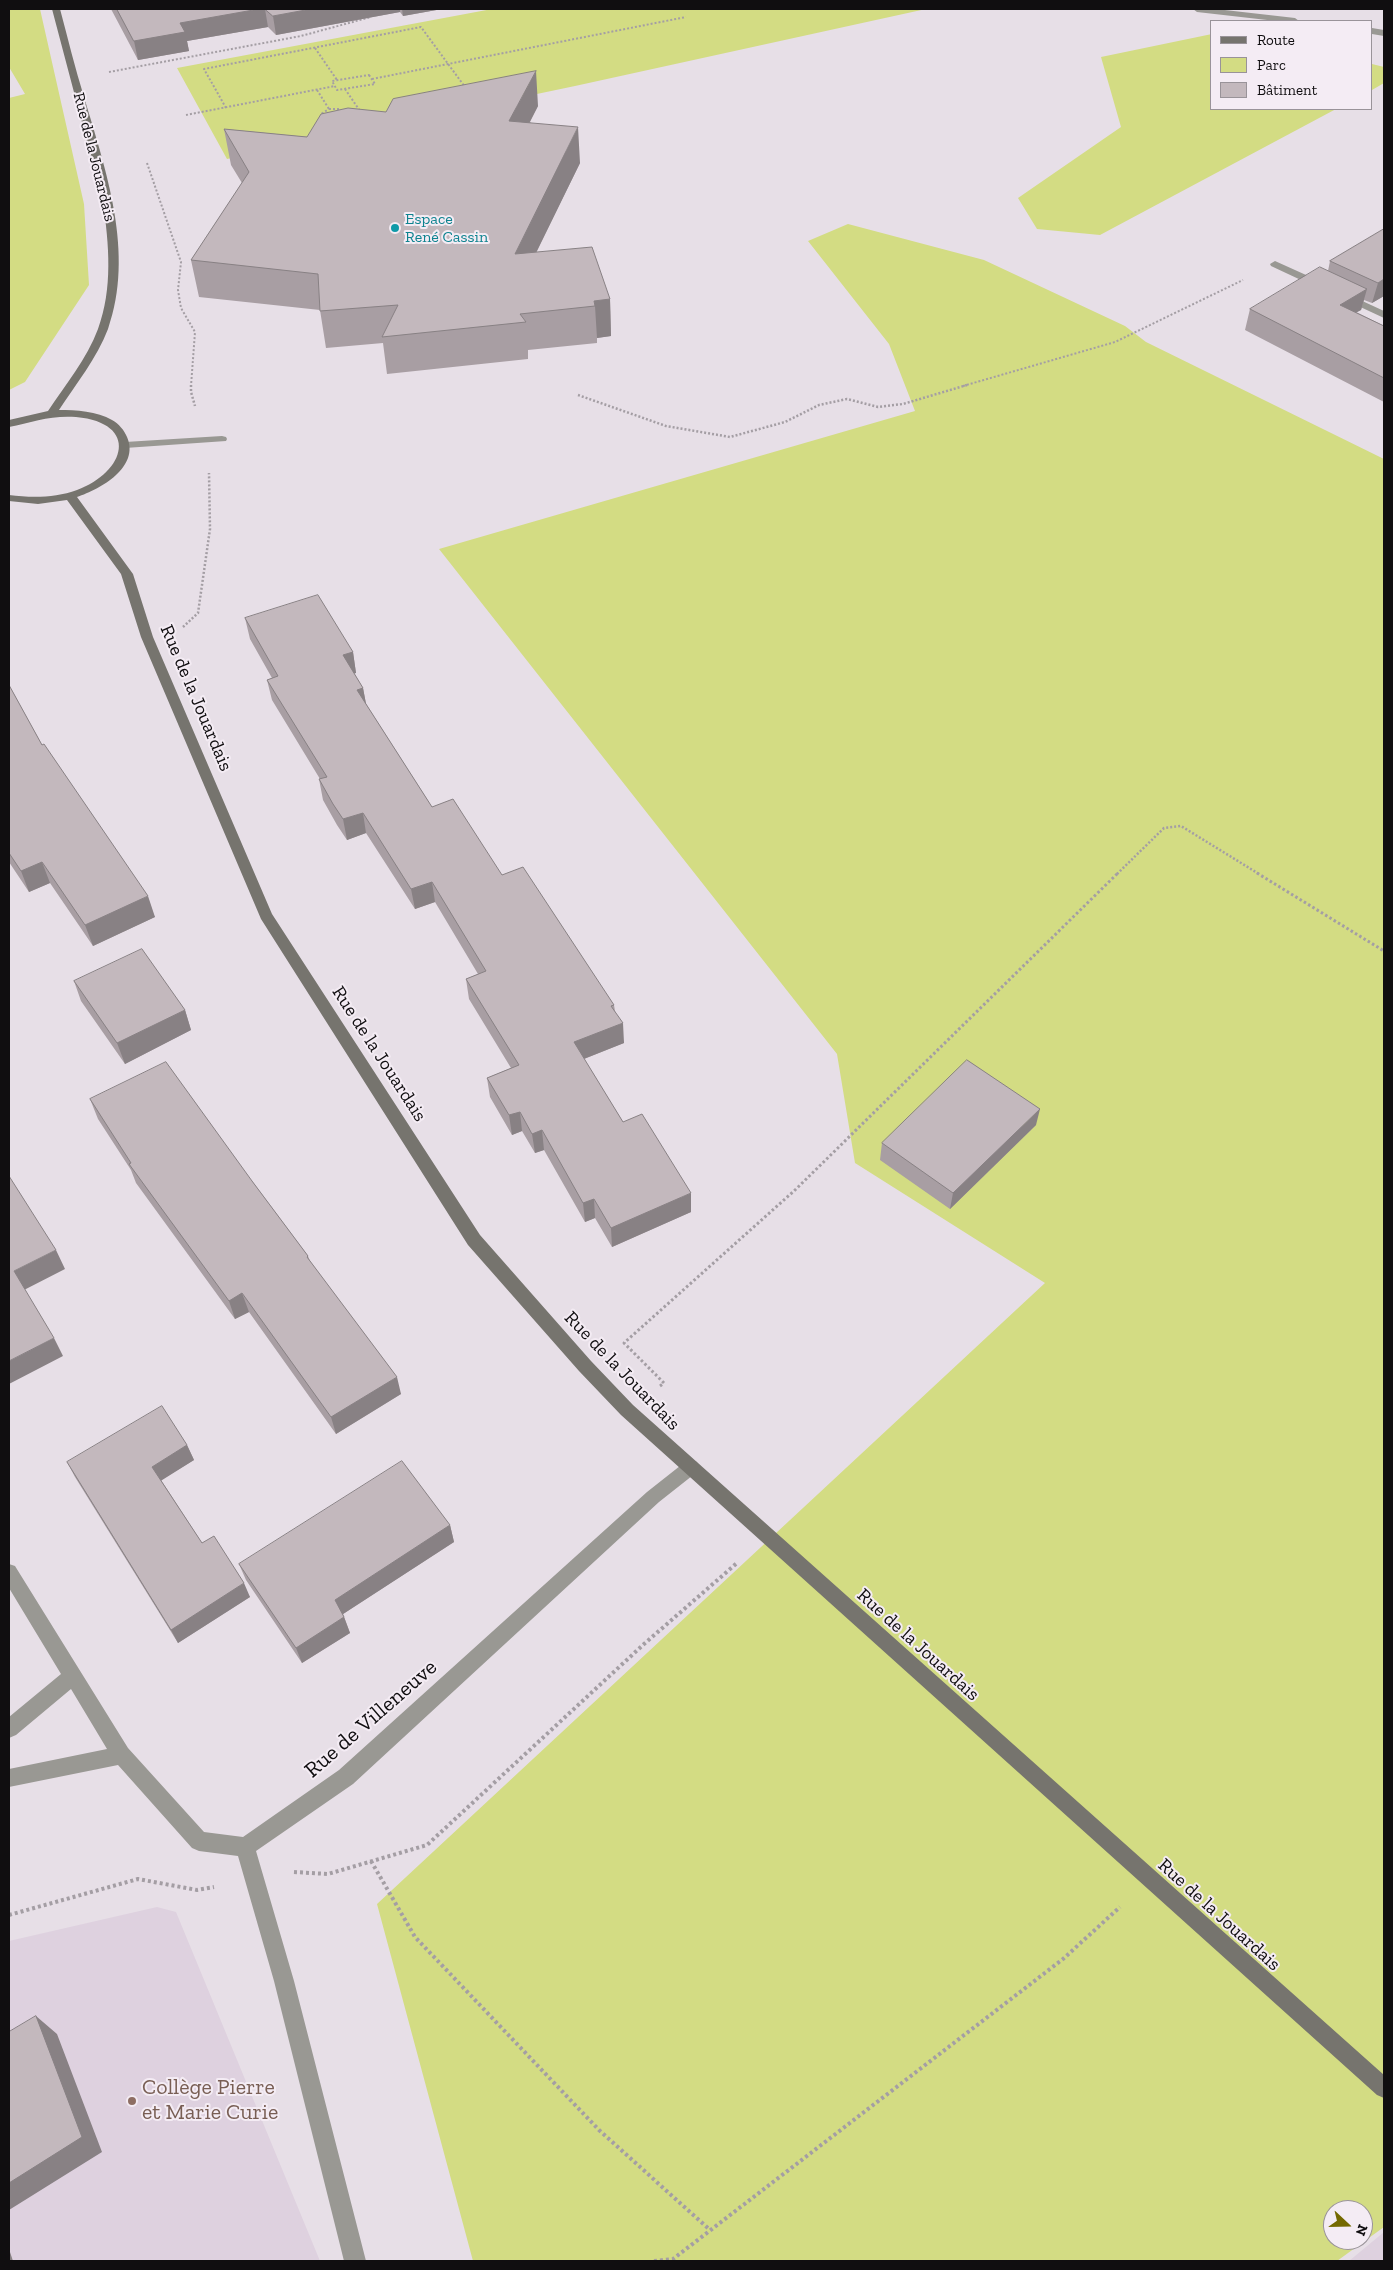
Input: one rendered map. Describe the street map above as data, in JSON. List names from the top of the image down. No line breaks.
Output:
{"streets":{"main road":["Rue de la Jouardais"],"street":["Rue de Villeneuve"]},"crossings":[["Rue de la Jouardais","Rue de Villeneuve"]],"places":["Espace René Cassin","Collège Pierre et Marie Curie"],"legend":["Route","Parc","Bâtiment"],"north":"right"}
